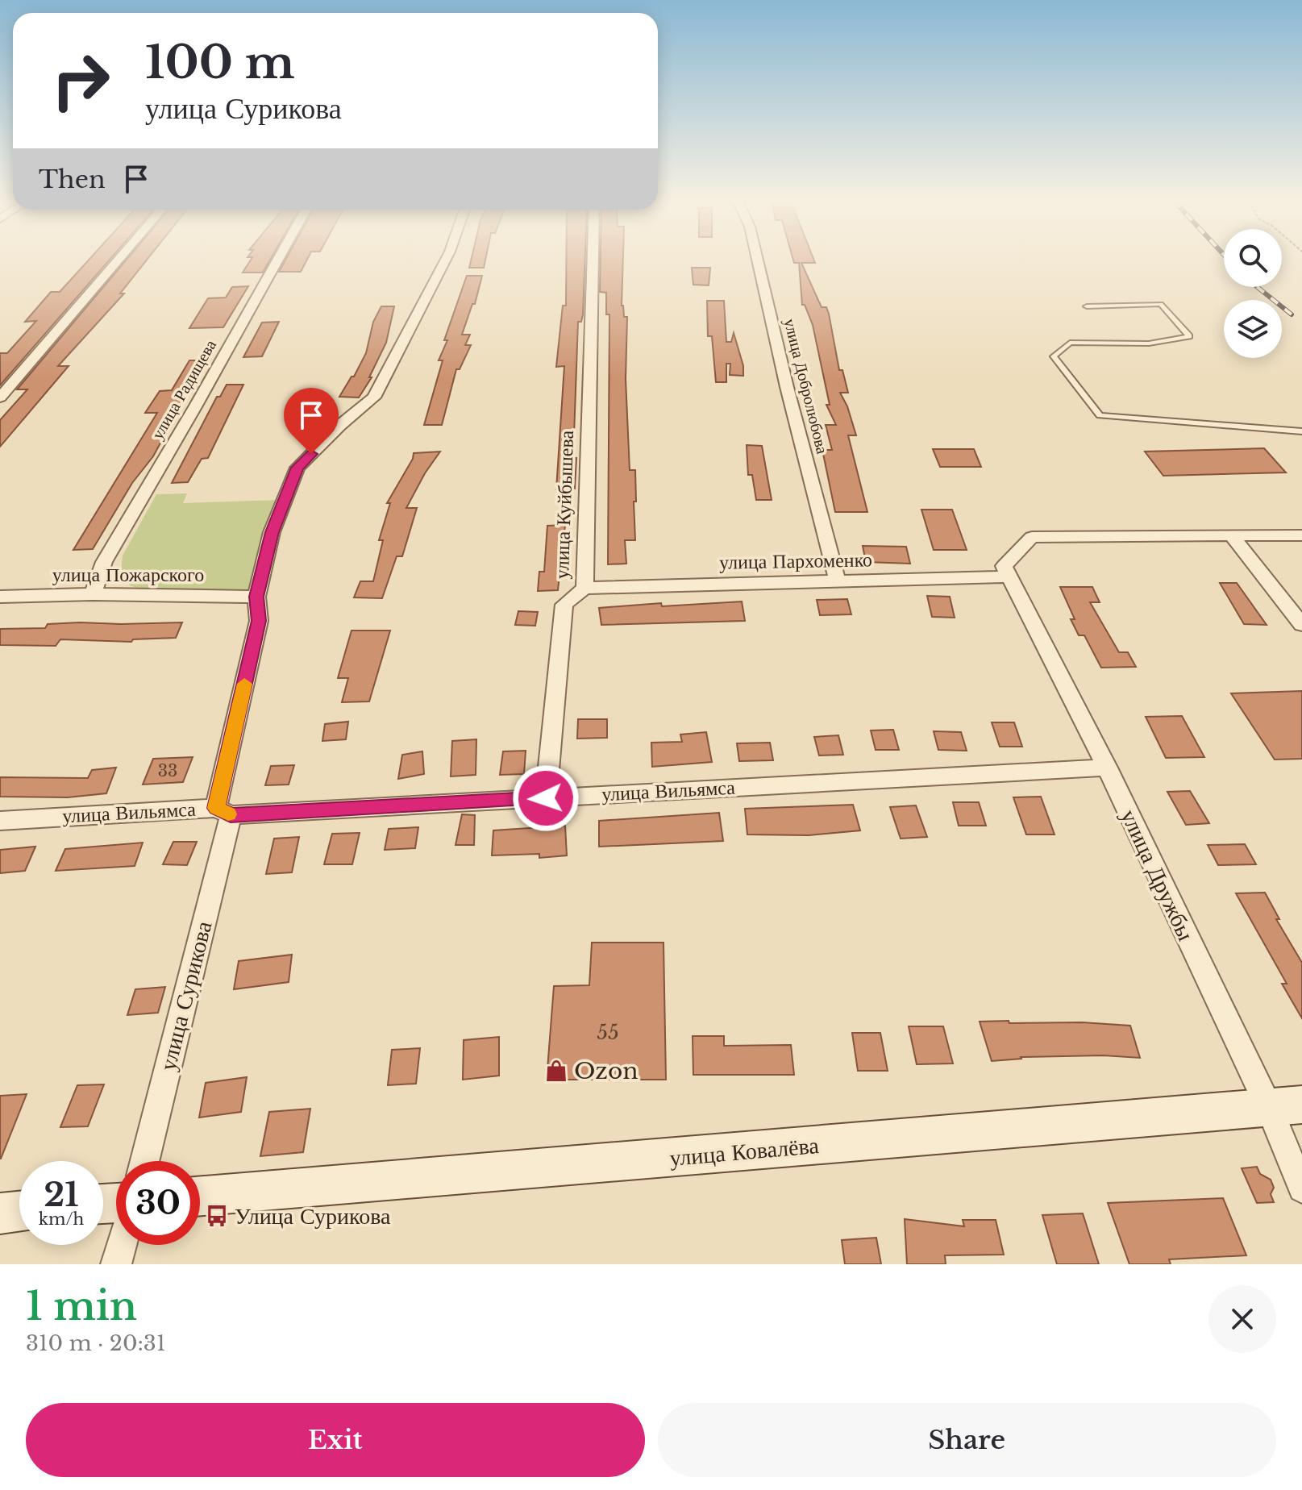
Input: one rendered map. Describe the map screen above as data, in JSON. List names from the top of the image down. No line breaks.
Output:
{"streets":{"street":["улица Добролюбова","улица Радищева","улица Куйбышева","улица Пархоменко","улица Пожарского","улица Вильямса","улица Дружбы","улица Сурикова","улица Ковалёва"]},"crossings":[["улица Добролюбова","улица Пархоменко"],["улица Радищева","улица Пожарского"],["улица Куйбышева","улица Пархоменко"],["улица Куйбышева","улица Вильямса"],["улица Пархоменко","улица Дружбы"],["улица Пожарского","улица Сурикова"],["улица Вильямса","улица Дружбы"],["улица Вильямса","улица Сурикова"],["улица Дружбы","улица Ковалёва"]],"places":{"shop":["Ozon"],"bus stop":["Улица Сурикова"]},"house_numbers":["33","55"],"page":{"turn":["100 m","улица Сурикова"],"then":"Then","speed":"21 km/h","limit":"30","heading":["1 min","310 m · 20:31"],"buttons":["Exit","Share"]}}
